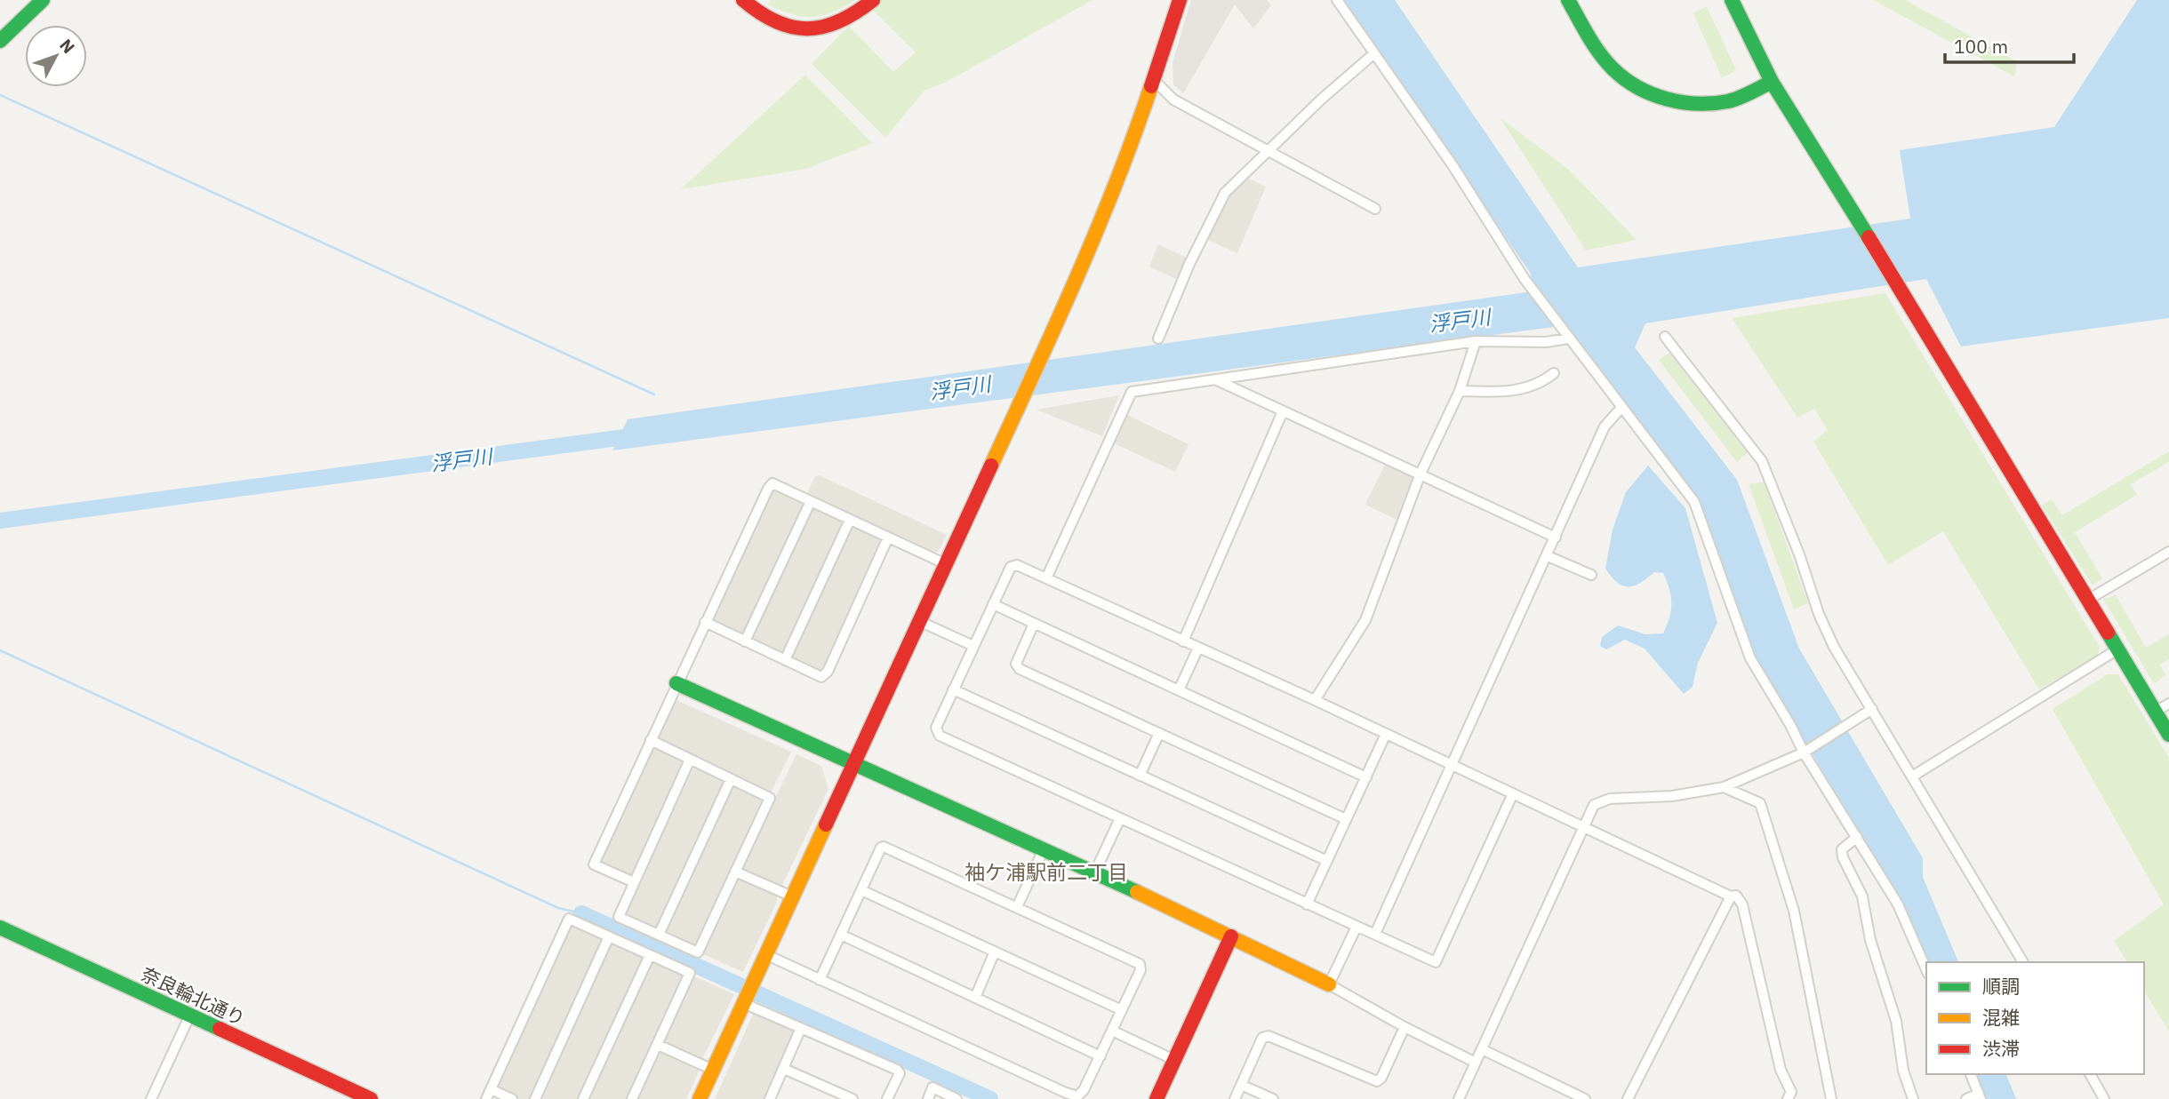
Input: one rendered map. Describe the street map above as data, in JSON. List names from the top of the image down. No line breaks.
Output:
{"streets":{"street":["奈良輪北通り"]},"districts":["袖ケ浦駅前二丁目"],"water":["浮戸川"],"legend":["順調","混雑","渋滞"],"scale_bar":"100 m","north":"top right"}
